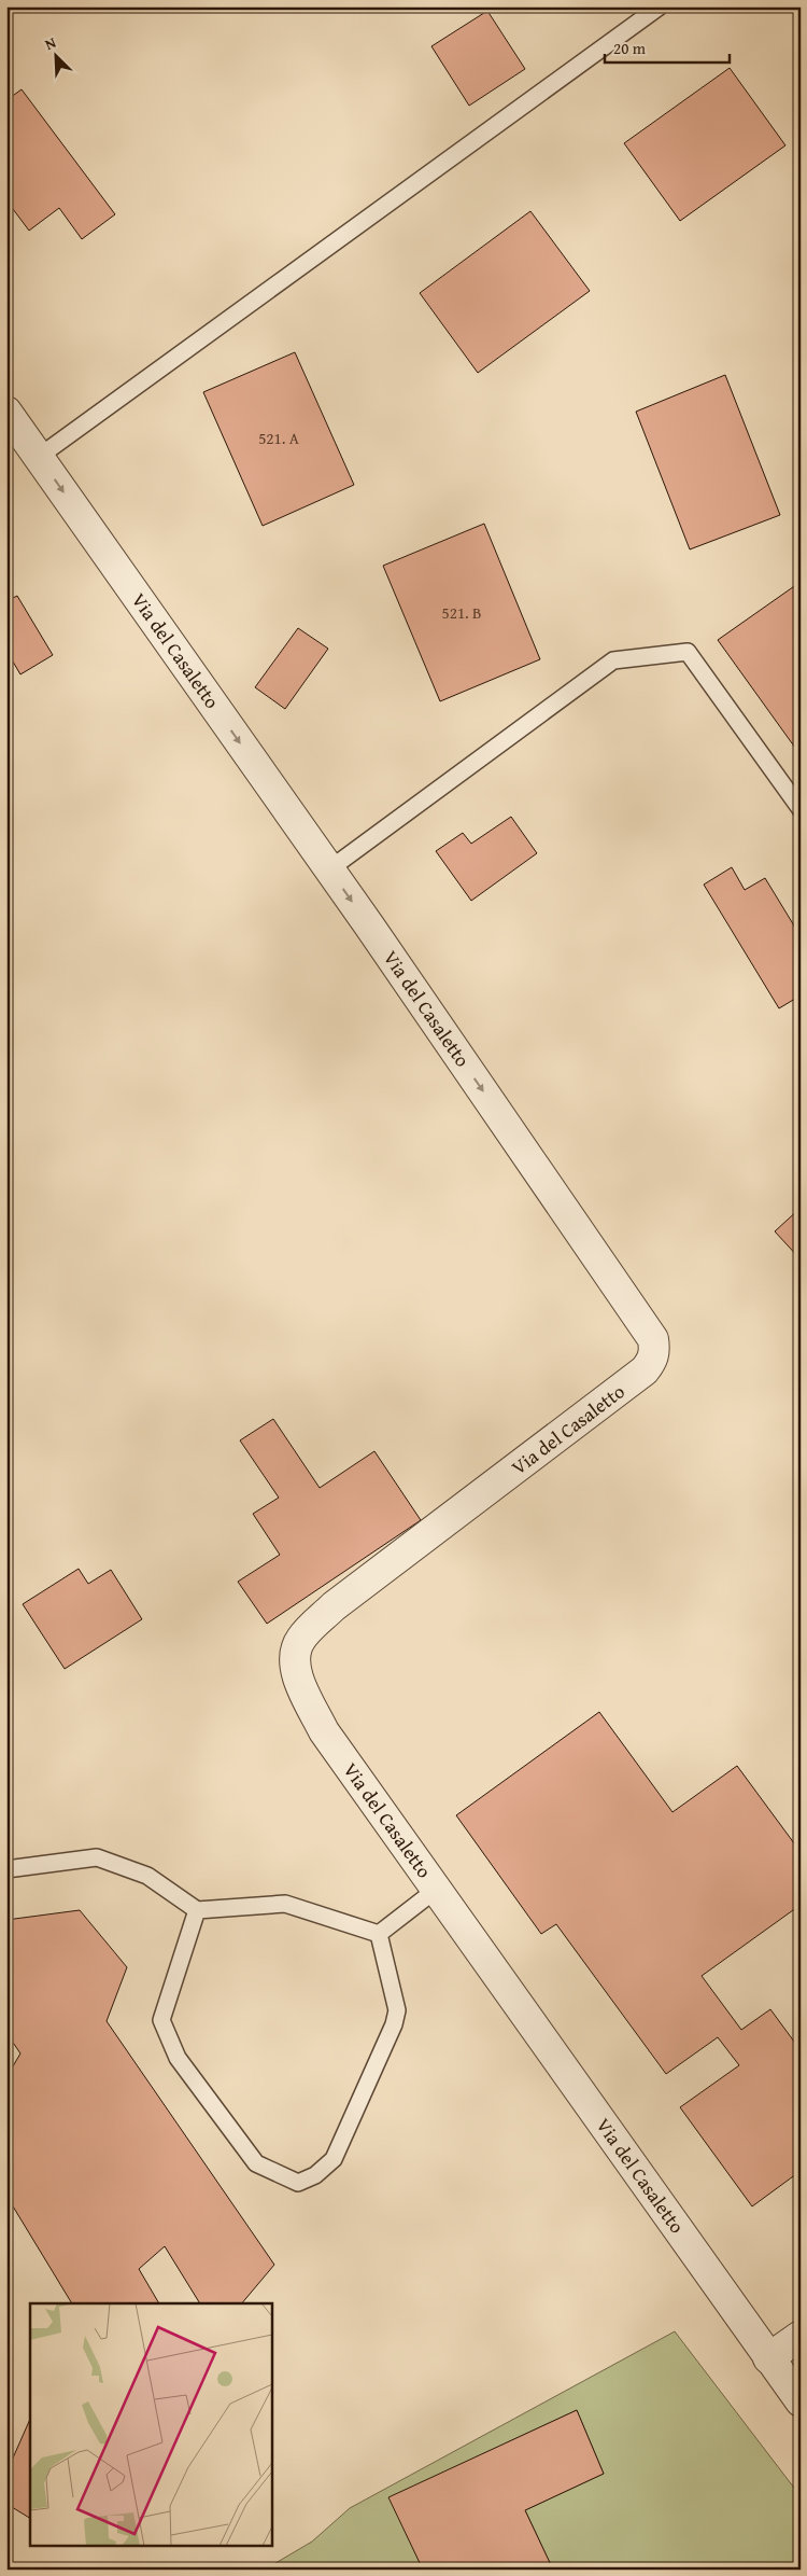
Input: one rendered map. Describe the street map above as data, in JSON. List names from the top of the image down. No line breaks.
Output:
{"streets":{"street":["Via del Casaletto"]},"one_way":["Via del Casaletto"],"house_numbers":["521. A","521. В"],"scale_bar":"20 m","north":"top left"}
